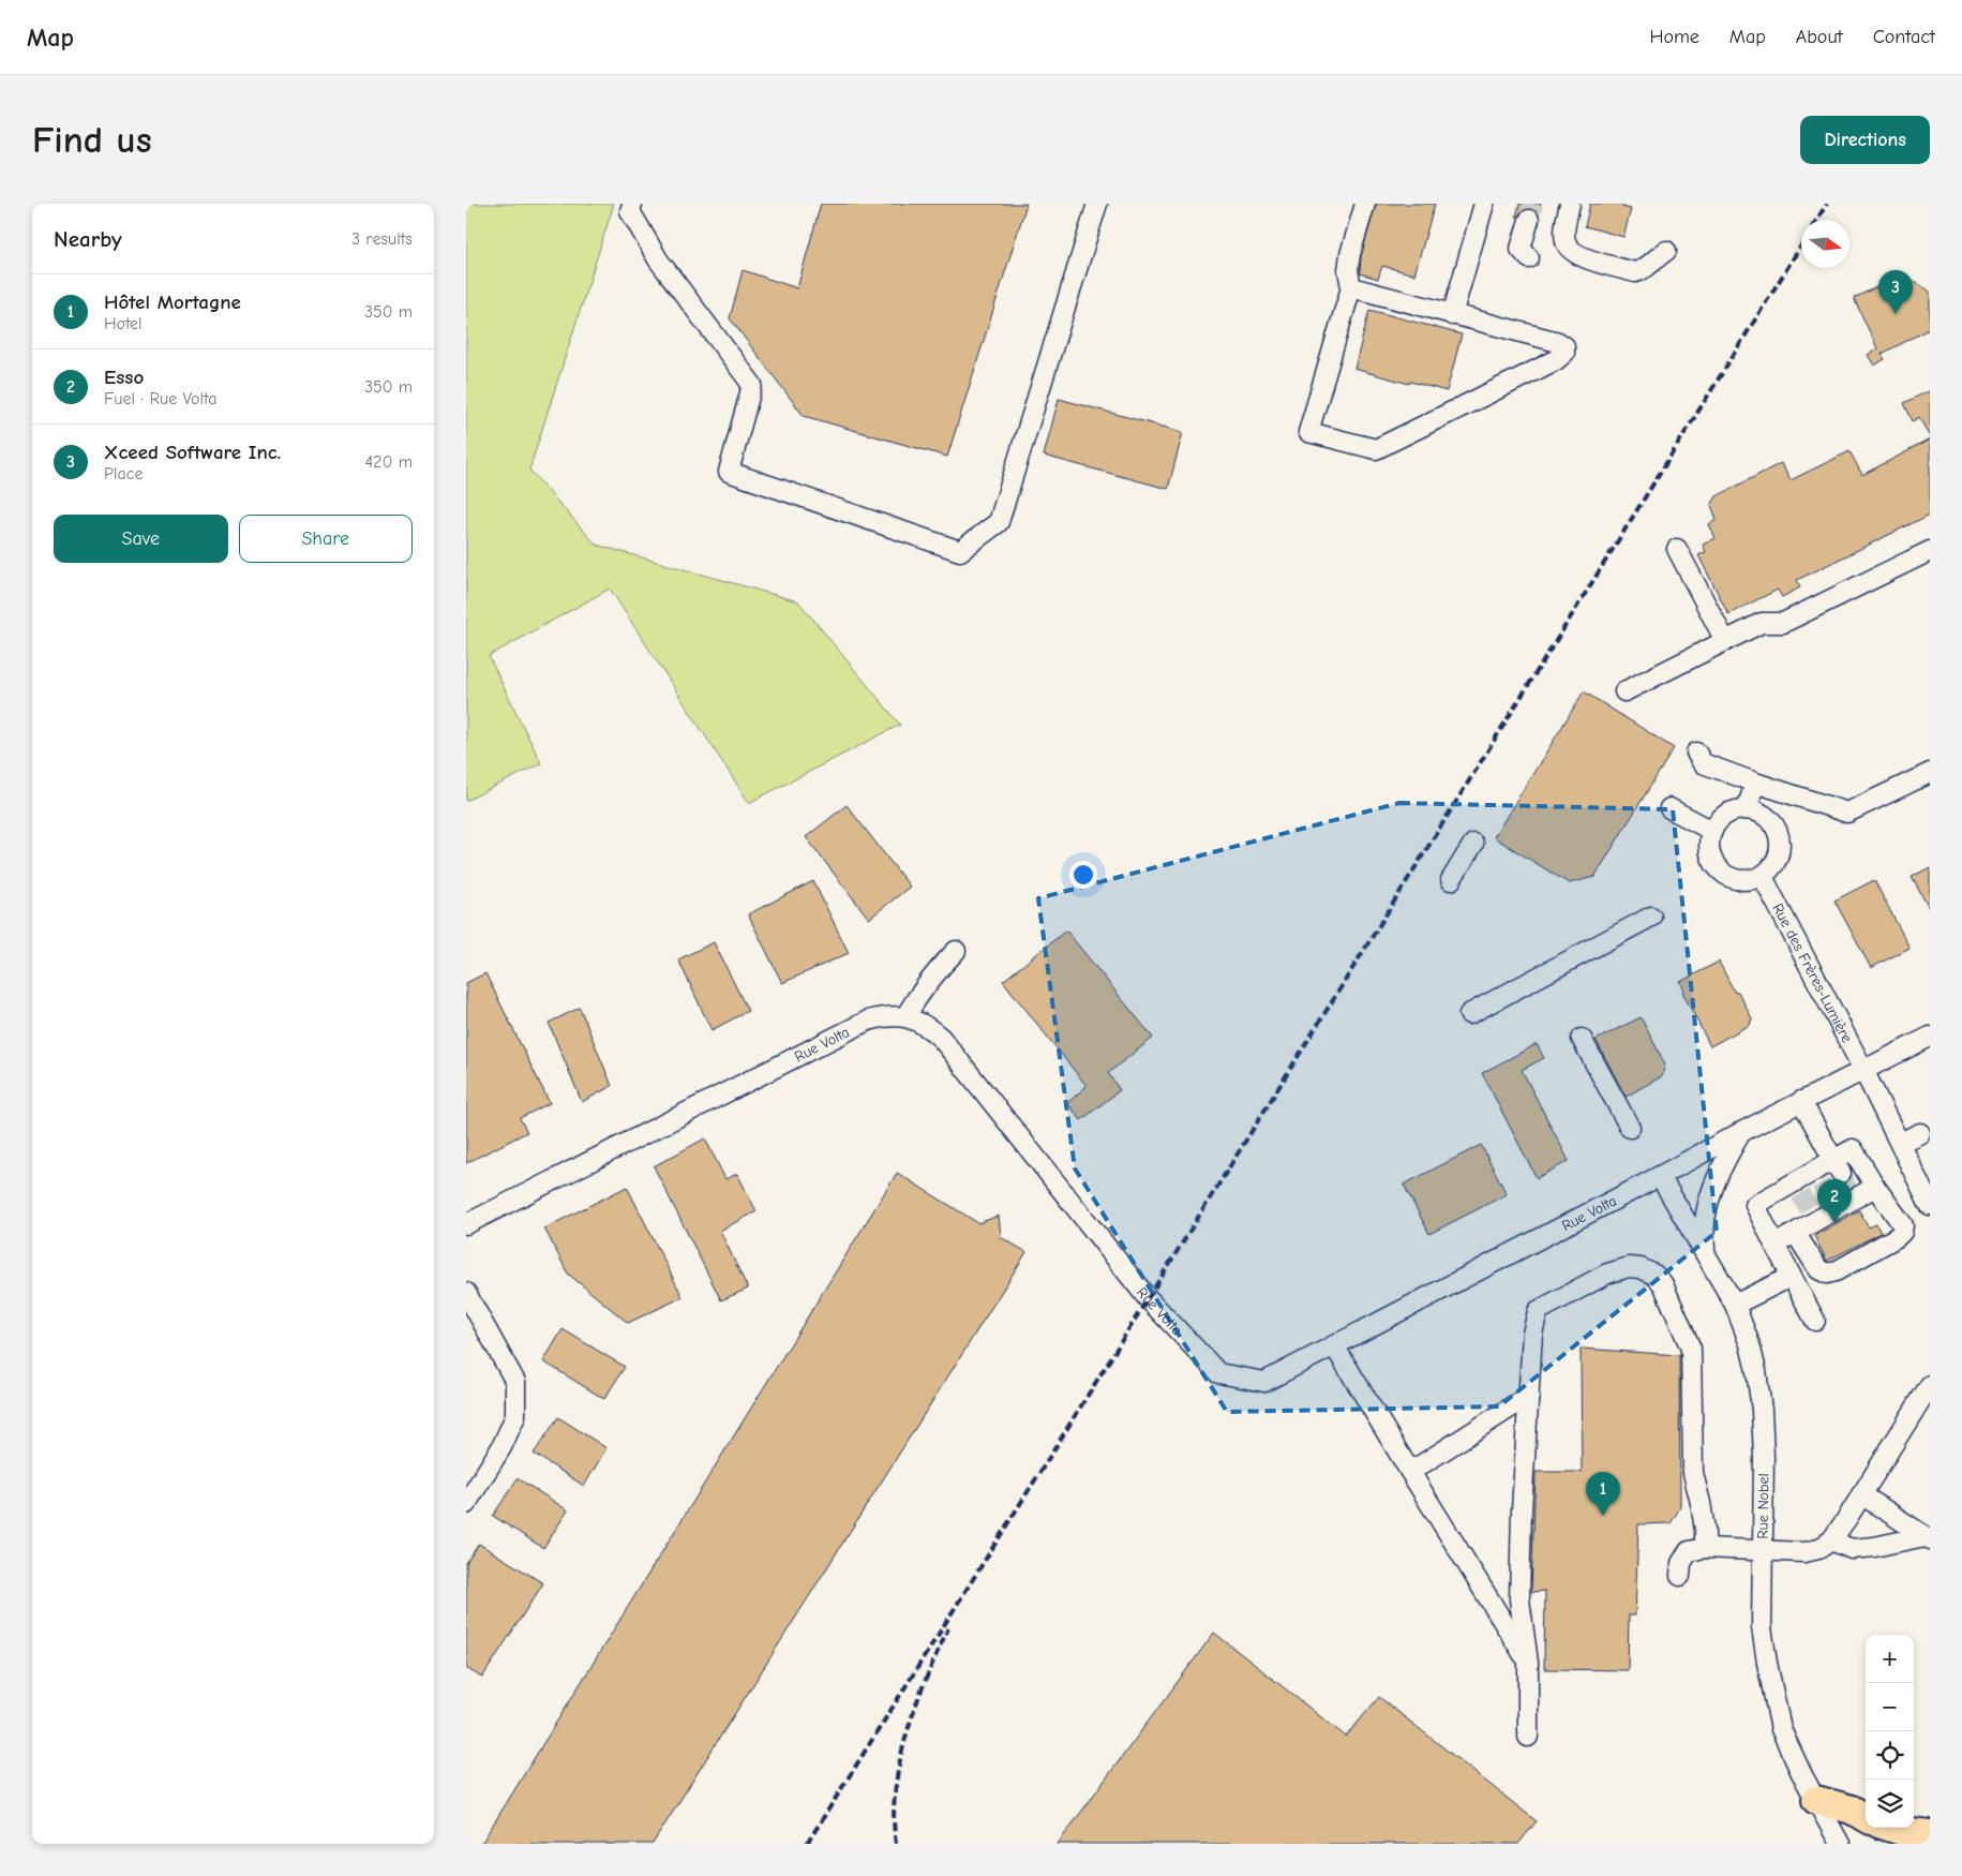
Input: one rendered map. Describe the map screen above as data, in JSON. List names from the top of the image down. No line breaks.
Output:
{"streets":{"street":["Rue des Frères-Lumière","Rue Volta","Rue Nobel"]},"crossings":[["Rue des Frères-Lumière","Rue Volta"],["Rue Volta","Rue Nobel"]],"north":"right","page":{"header":"Map","nav":["Home","Map","About","Contact"],"buttons":["Directions",["Save","Share"]],"title":"Find us","heading":["Nearby","3 results"],"pins":["3","2","1"],"list":[{"mark":"1","name":"Hôtel Mortagne","note":"Hotel","value":"350 m"},{"mark":"2","name":"Esso","note":"Fuel · Rue Volta","value":"350 m"},{"mark":"3","name":"Xceed Software Inc.","note":"Place","value":"420 m"}],"map_buttons":["+","−"]}}
